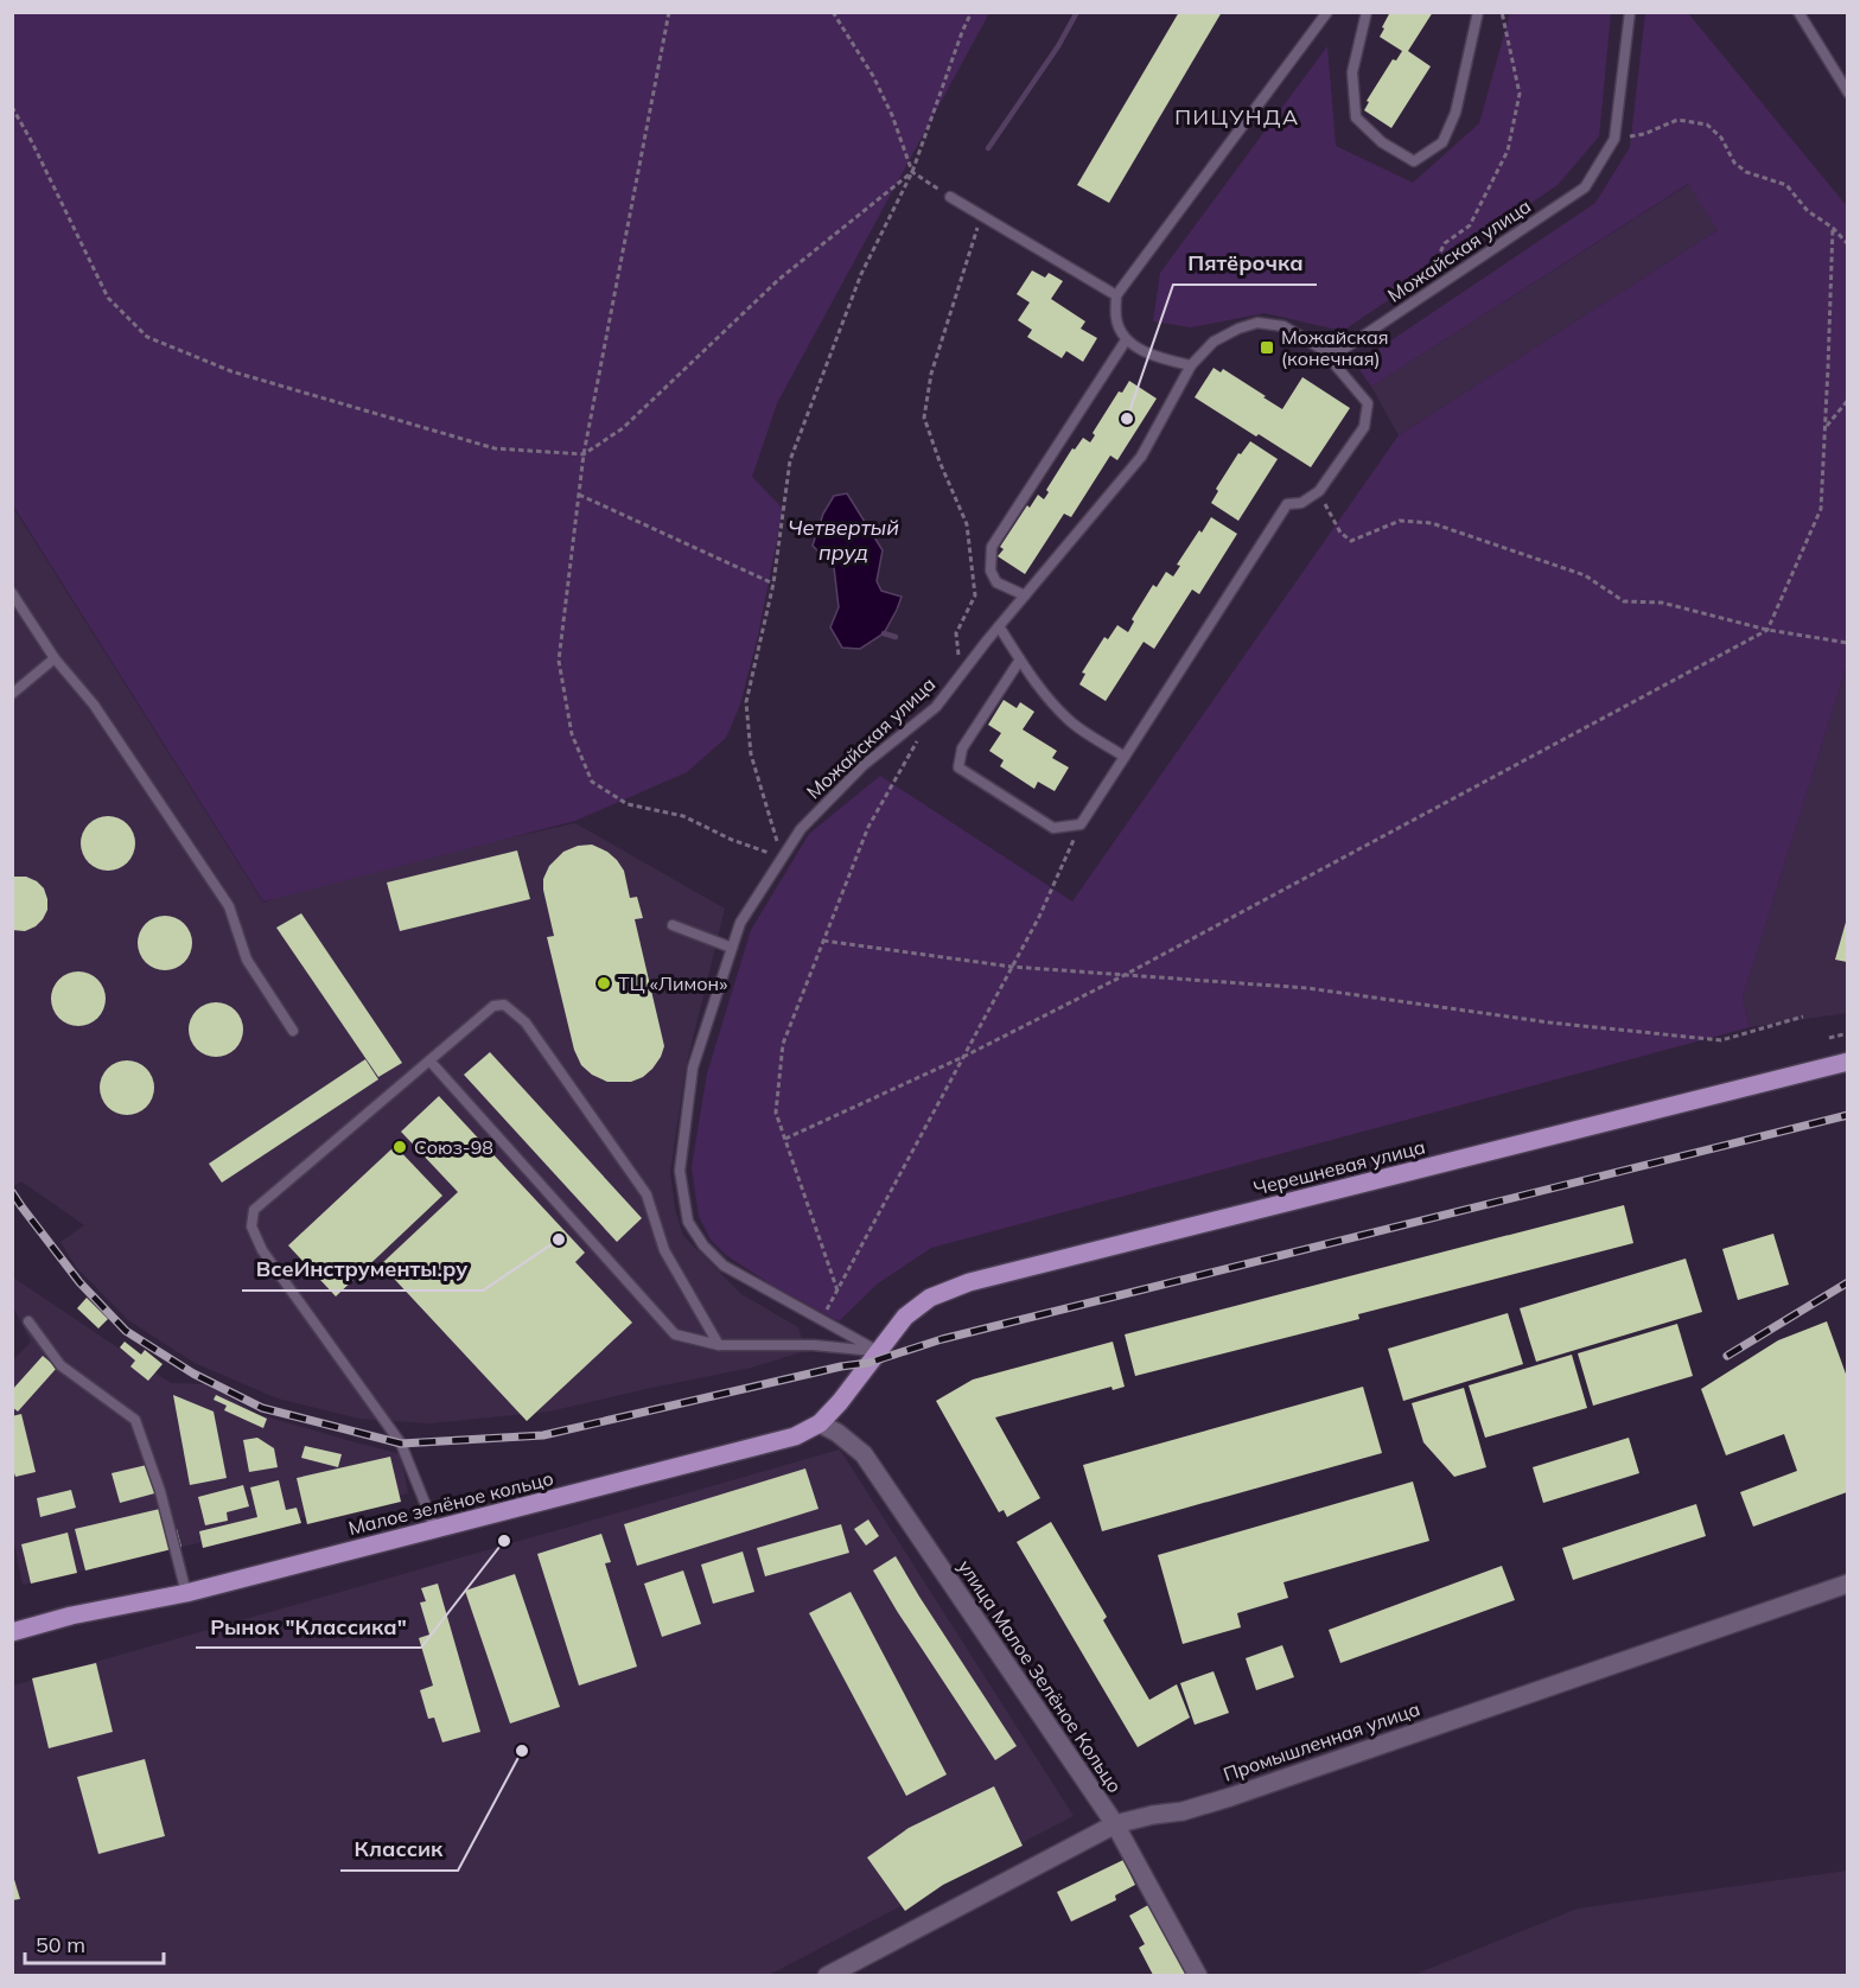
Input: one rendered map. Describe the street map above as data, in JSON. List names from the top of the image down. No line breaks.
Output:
{"streets":{"main road":["Черешневая улица","Малое зелёное кольцо"],"street":["улица Малое Зелёное Кольцо","Промышленная улица"],"lane":["Можайская улица"]},"crossings":[["Можайская улица","Черешневая улица"],["Можайская улица","Малое зелёное кольцо"],["Черешневая улица","Малое зелёное кольцо"],["Малое зелёное кольцо","улица Малое Зелёное Кольцо"],["улица Малое Зелёное Кольцо","Промышленная улица"]],"districts":["ПИЦУНДА"],"water":["Четвертый пруд"],"places":{"transit":["Можайская (конечная)"],"other":["Пятёрочка","ТЦ «Лимон»","Союз-98","ВсеИнструменты.ру","Рынок \"Классика\"","Классик"]},"scale_bar":"50 m"}
